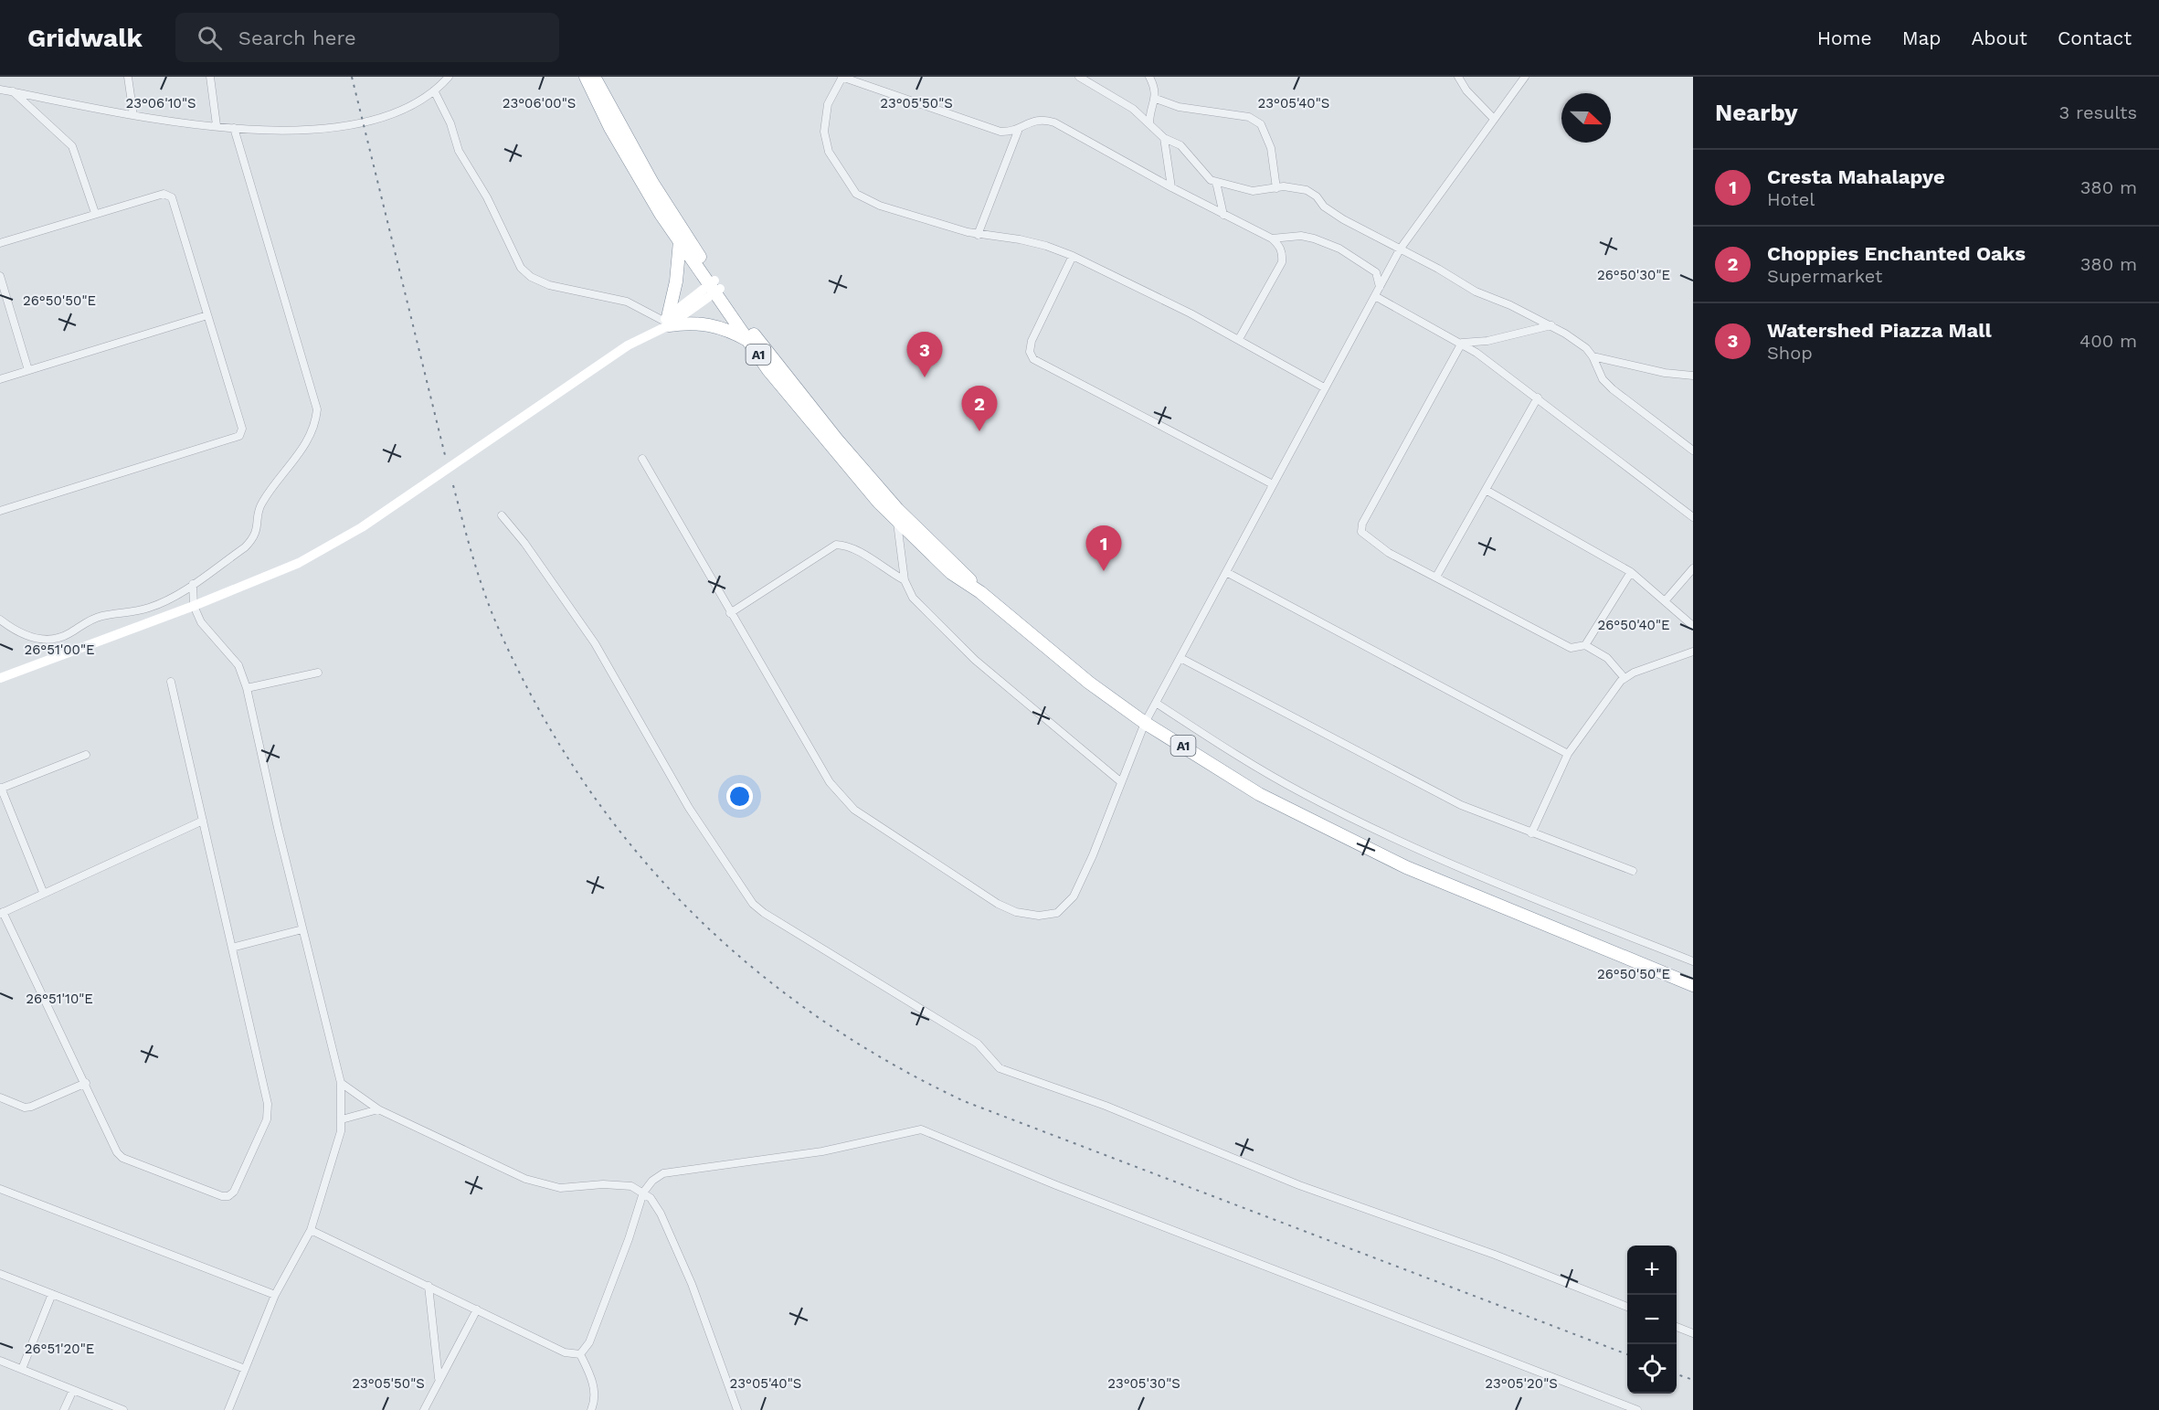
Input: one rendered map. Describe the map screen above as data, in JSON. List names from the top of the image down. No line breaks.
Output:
{"streets":{"highway":["A1"]},"north":"right","page":{"header":"Gridwalk","search":"Search here","nav":["Home","Map","About","Contact"],"heading":["Nearby","3 results"],"list":[{"mark":"1","name":"Cresta Mahalapye","note":"Hotel","value":"380 m"},{"mark":"2","name":"Choppies Enchanted Oaks","note":"Supermarket","value":"380 m"},{"mark":"3","name":"Watershed Piazza Mall","note":"Shop","value":"400 m"}],"pins":["3","2","1"],"map_buttons":["+","−"]},"coordinates":["23°06'00\"S","23°05'50\"S","23°06'10\"S","23°05'40\"S","26°50'30\"E","26°50'50\"E","26°50'40\"E","26°51'00\"E","26°51'10\"E","26°51'20\"E","23°05'30\"S","23°05'20\"S"]}
